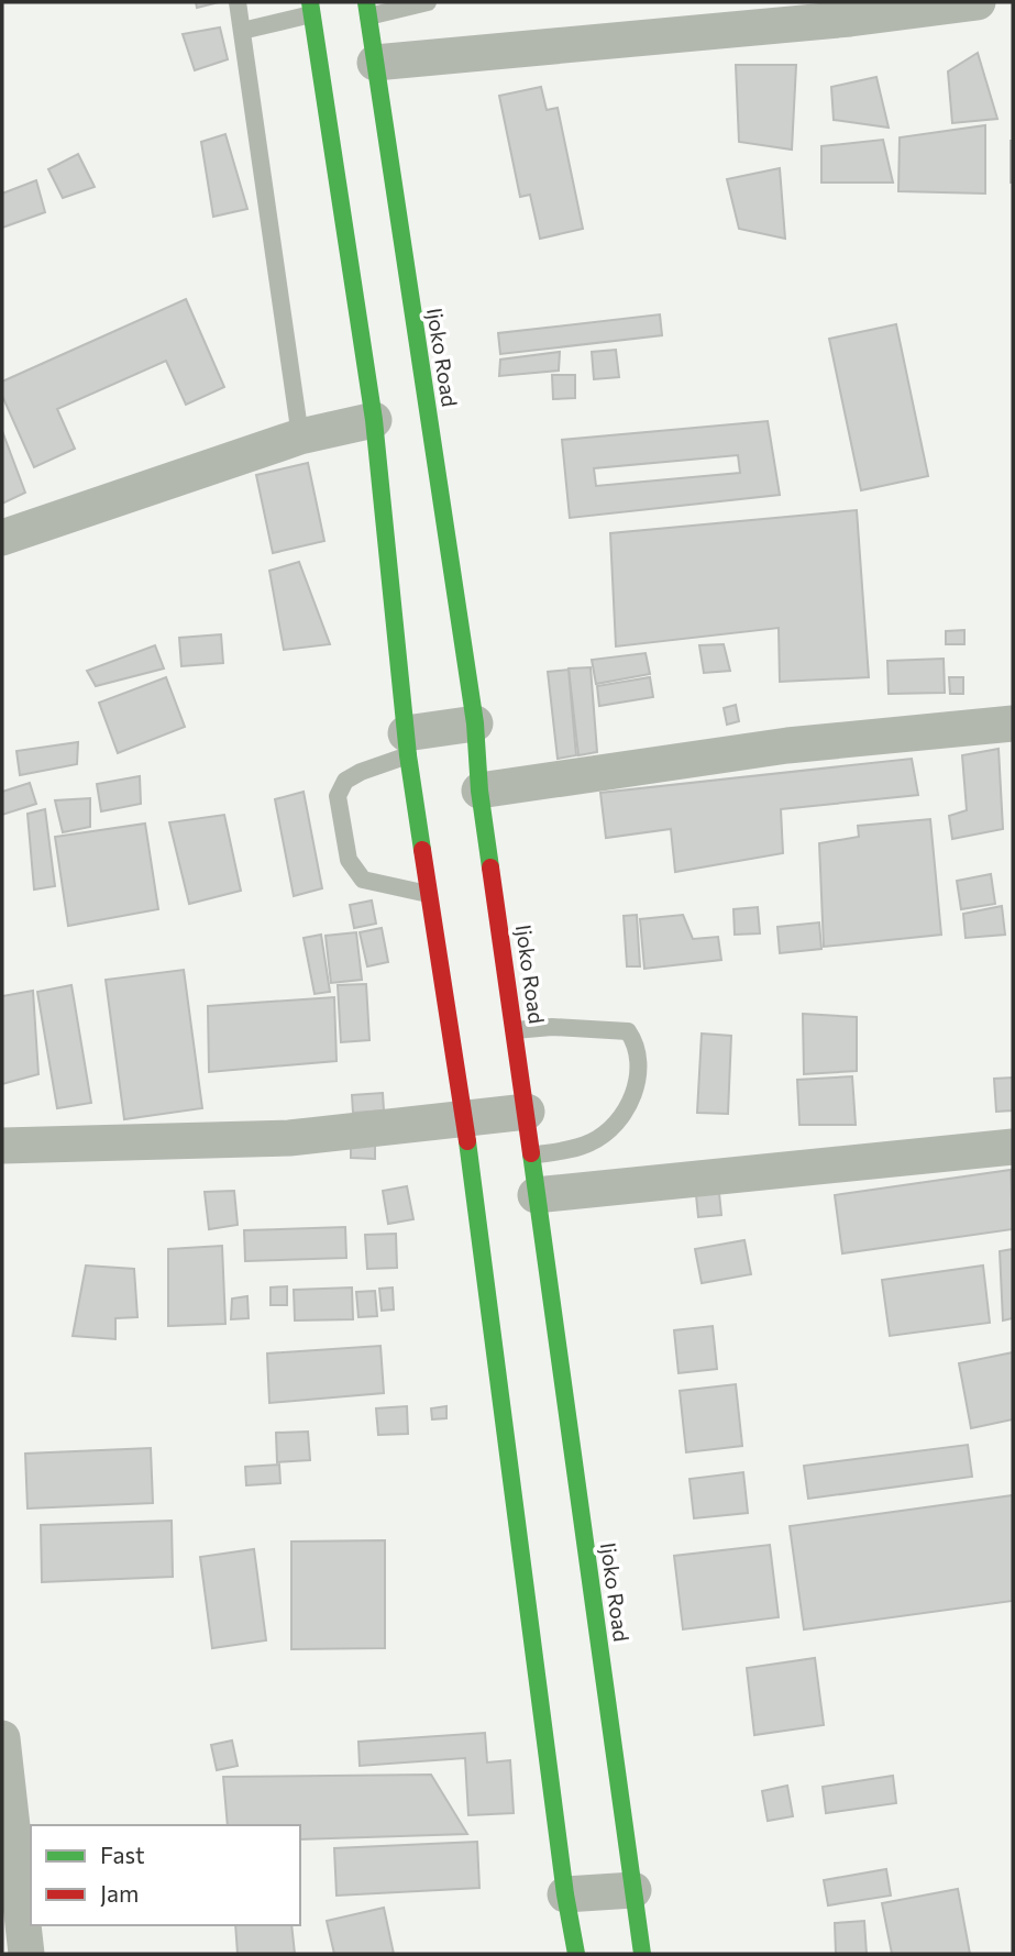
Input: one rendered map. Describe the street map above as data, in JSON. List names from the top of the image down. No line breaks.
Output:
{"streets":{"main road":["Ijoko Road"]},"legend":["Fast","Jam"]}
